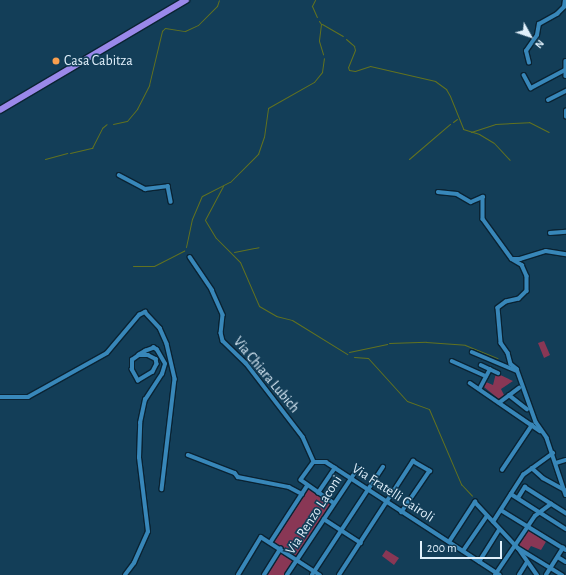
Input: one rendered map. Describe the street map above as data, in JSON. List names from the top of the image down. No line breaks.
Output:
{"streets":{"street":["Via Chiara Lubich","Via Fratelli Cairoli","Via Renzo Laconi"]},"crossings":[["Via Chiara Lubich","Via Fratelli Cairoli"],["Via Fratelli Cairoli","Via Renzo Laconi"]],"places":["Casa Cabitza"],"scale_bar":"200 m","north":"bottom right"}
